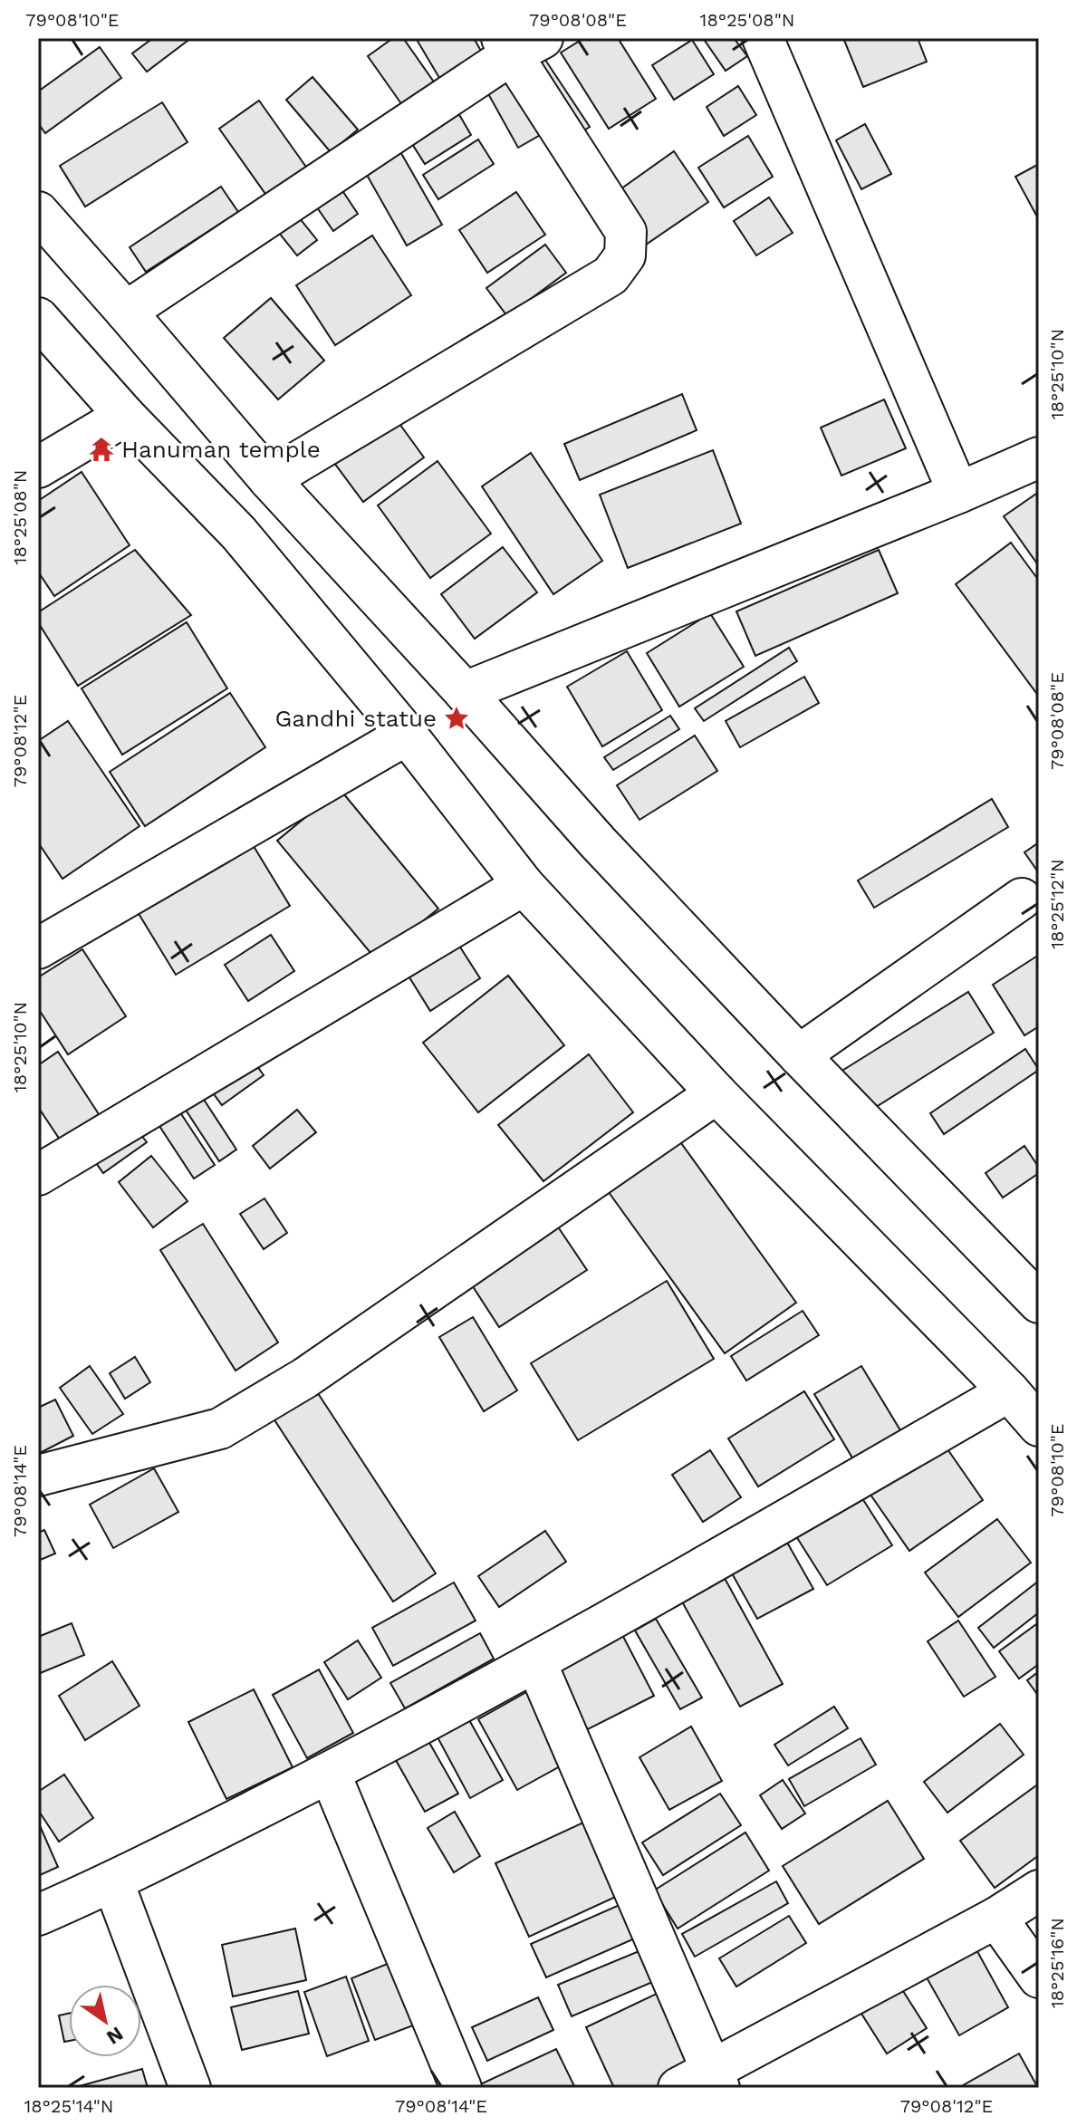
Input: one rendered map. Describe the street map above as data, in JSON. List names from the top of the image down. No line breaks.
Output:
{"places":{"temple":["Hanuman temple"],"place":["Gandhi statue"]},"north":"bottom right","coordinates":["79°08'10\"E","79°08'08\"E","18°25'08\"N","18°25'10\"N","79°08'12\"E","18°25'12\"N","79°08'14\"E","18°25'16\"N","18°25'14\"N"]}
